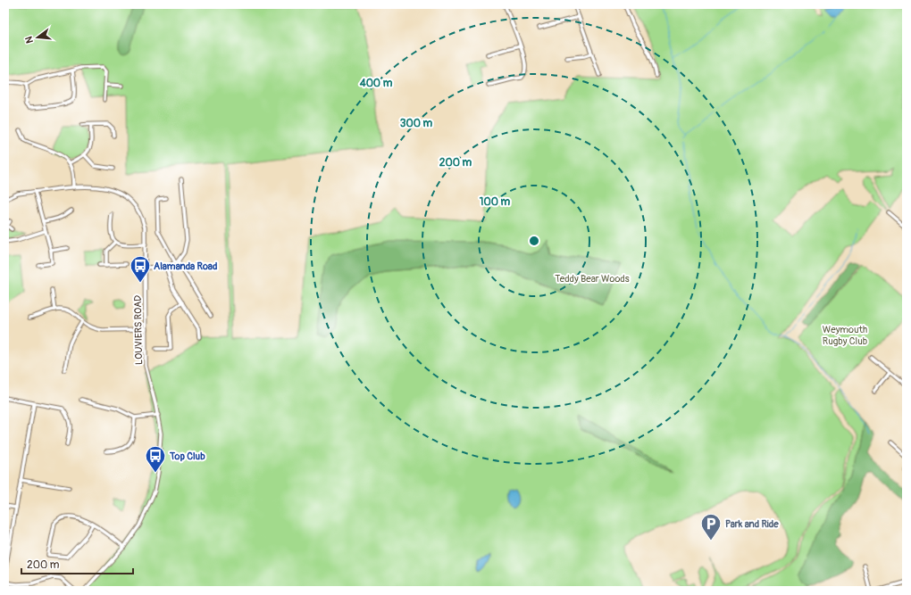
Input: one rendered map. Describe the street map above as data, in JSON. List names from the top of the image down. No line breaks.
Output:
{"streets":{"street":["LOUVIERS ROAD"]},"parks":["Teddy Bear Woods","Weymouth Rugby Club"],"places":{"bus stop":["Alamanda Road","Top Club"],"parking":["Park and Ride"]},"scale_bar":"200 m","north":"left","rings":["400 m","300 m","200 m","100 m"]}
